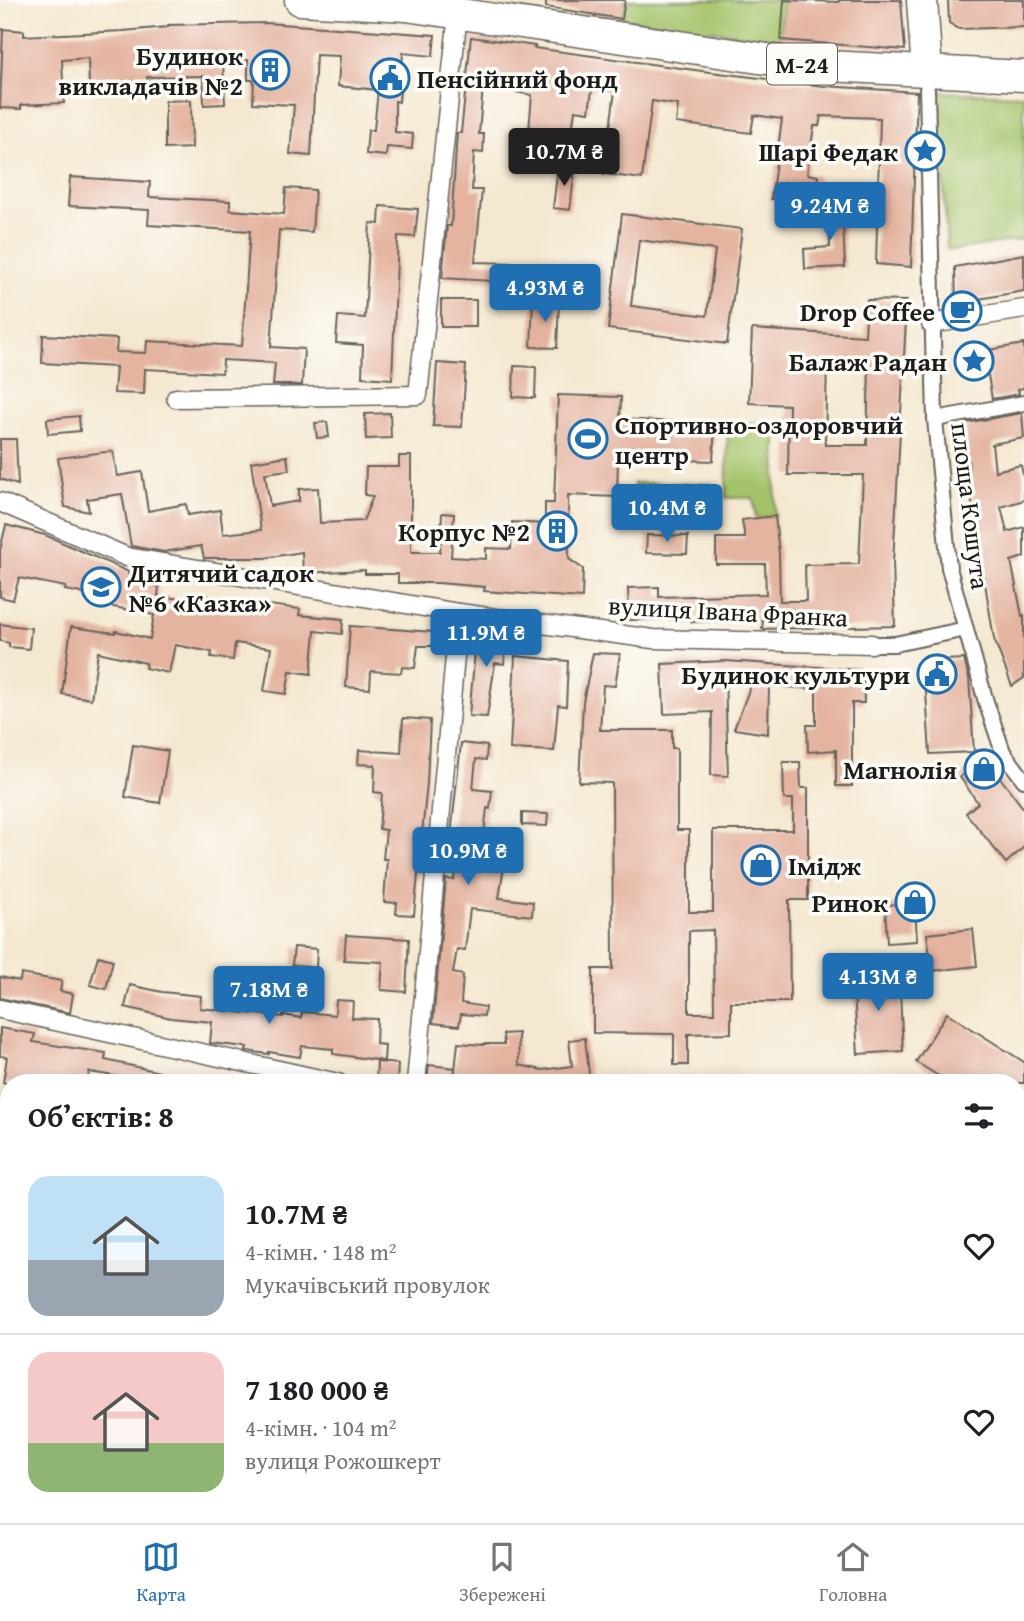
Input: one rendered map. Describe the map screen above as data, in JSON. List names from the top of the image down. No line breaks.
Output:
{"streets":{"highway":["М-24"],"street":["площа Кошута","вулиця Івана Франка"]},"crossings":[["М-24","площа Кошута"],["площа Кошута","вулиця Івана Франка"]],"places":{"building":["Будинок викладачів №2","Корпус №2"],"public building":["Пенсійний фонд","Будинок культури"],"place":["Шарі Федак","Балаж Радан"],"cafe":["Drop Coffee"],"sports":["Спортивно-оздоровчий центр"],"school or university":["Дитячий садок №6 «Казка»"],"shop":["Магнолія","Імідж","Ринок"]},"page":{"price":["10.7M ₴","9.24M ₴","4.93M ₴","10.4M ₴","11.9M ₴","10.9M ₴","4.13M ₴","7.18M ₴"],"heading":"Об’єктів: 8","list":[{"name":"10.7M ₴","note":"4-кімн. · 148 m² · Мукачівський провулок"},{"name":"7 180 000 ₴","note":"4-кімн. · 104 m² · вулиця Рожошкерт"}],"tabs":["Карта","Збережені","Головна"]}}
